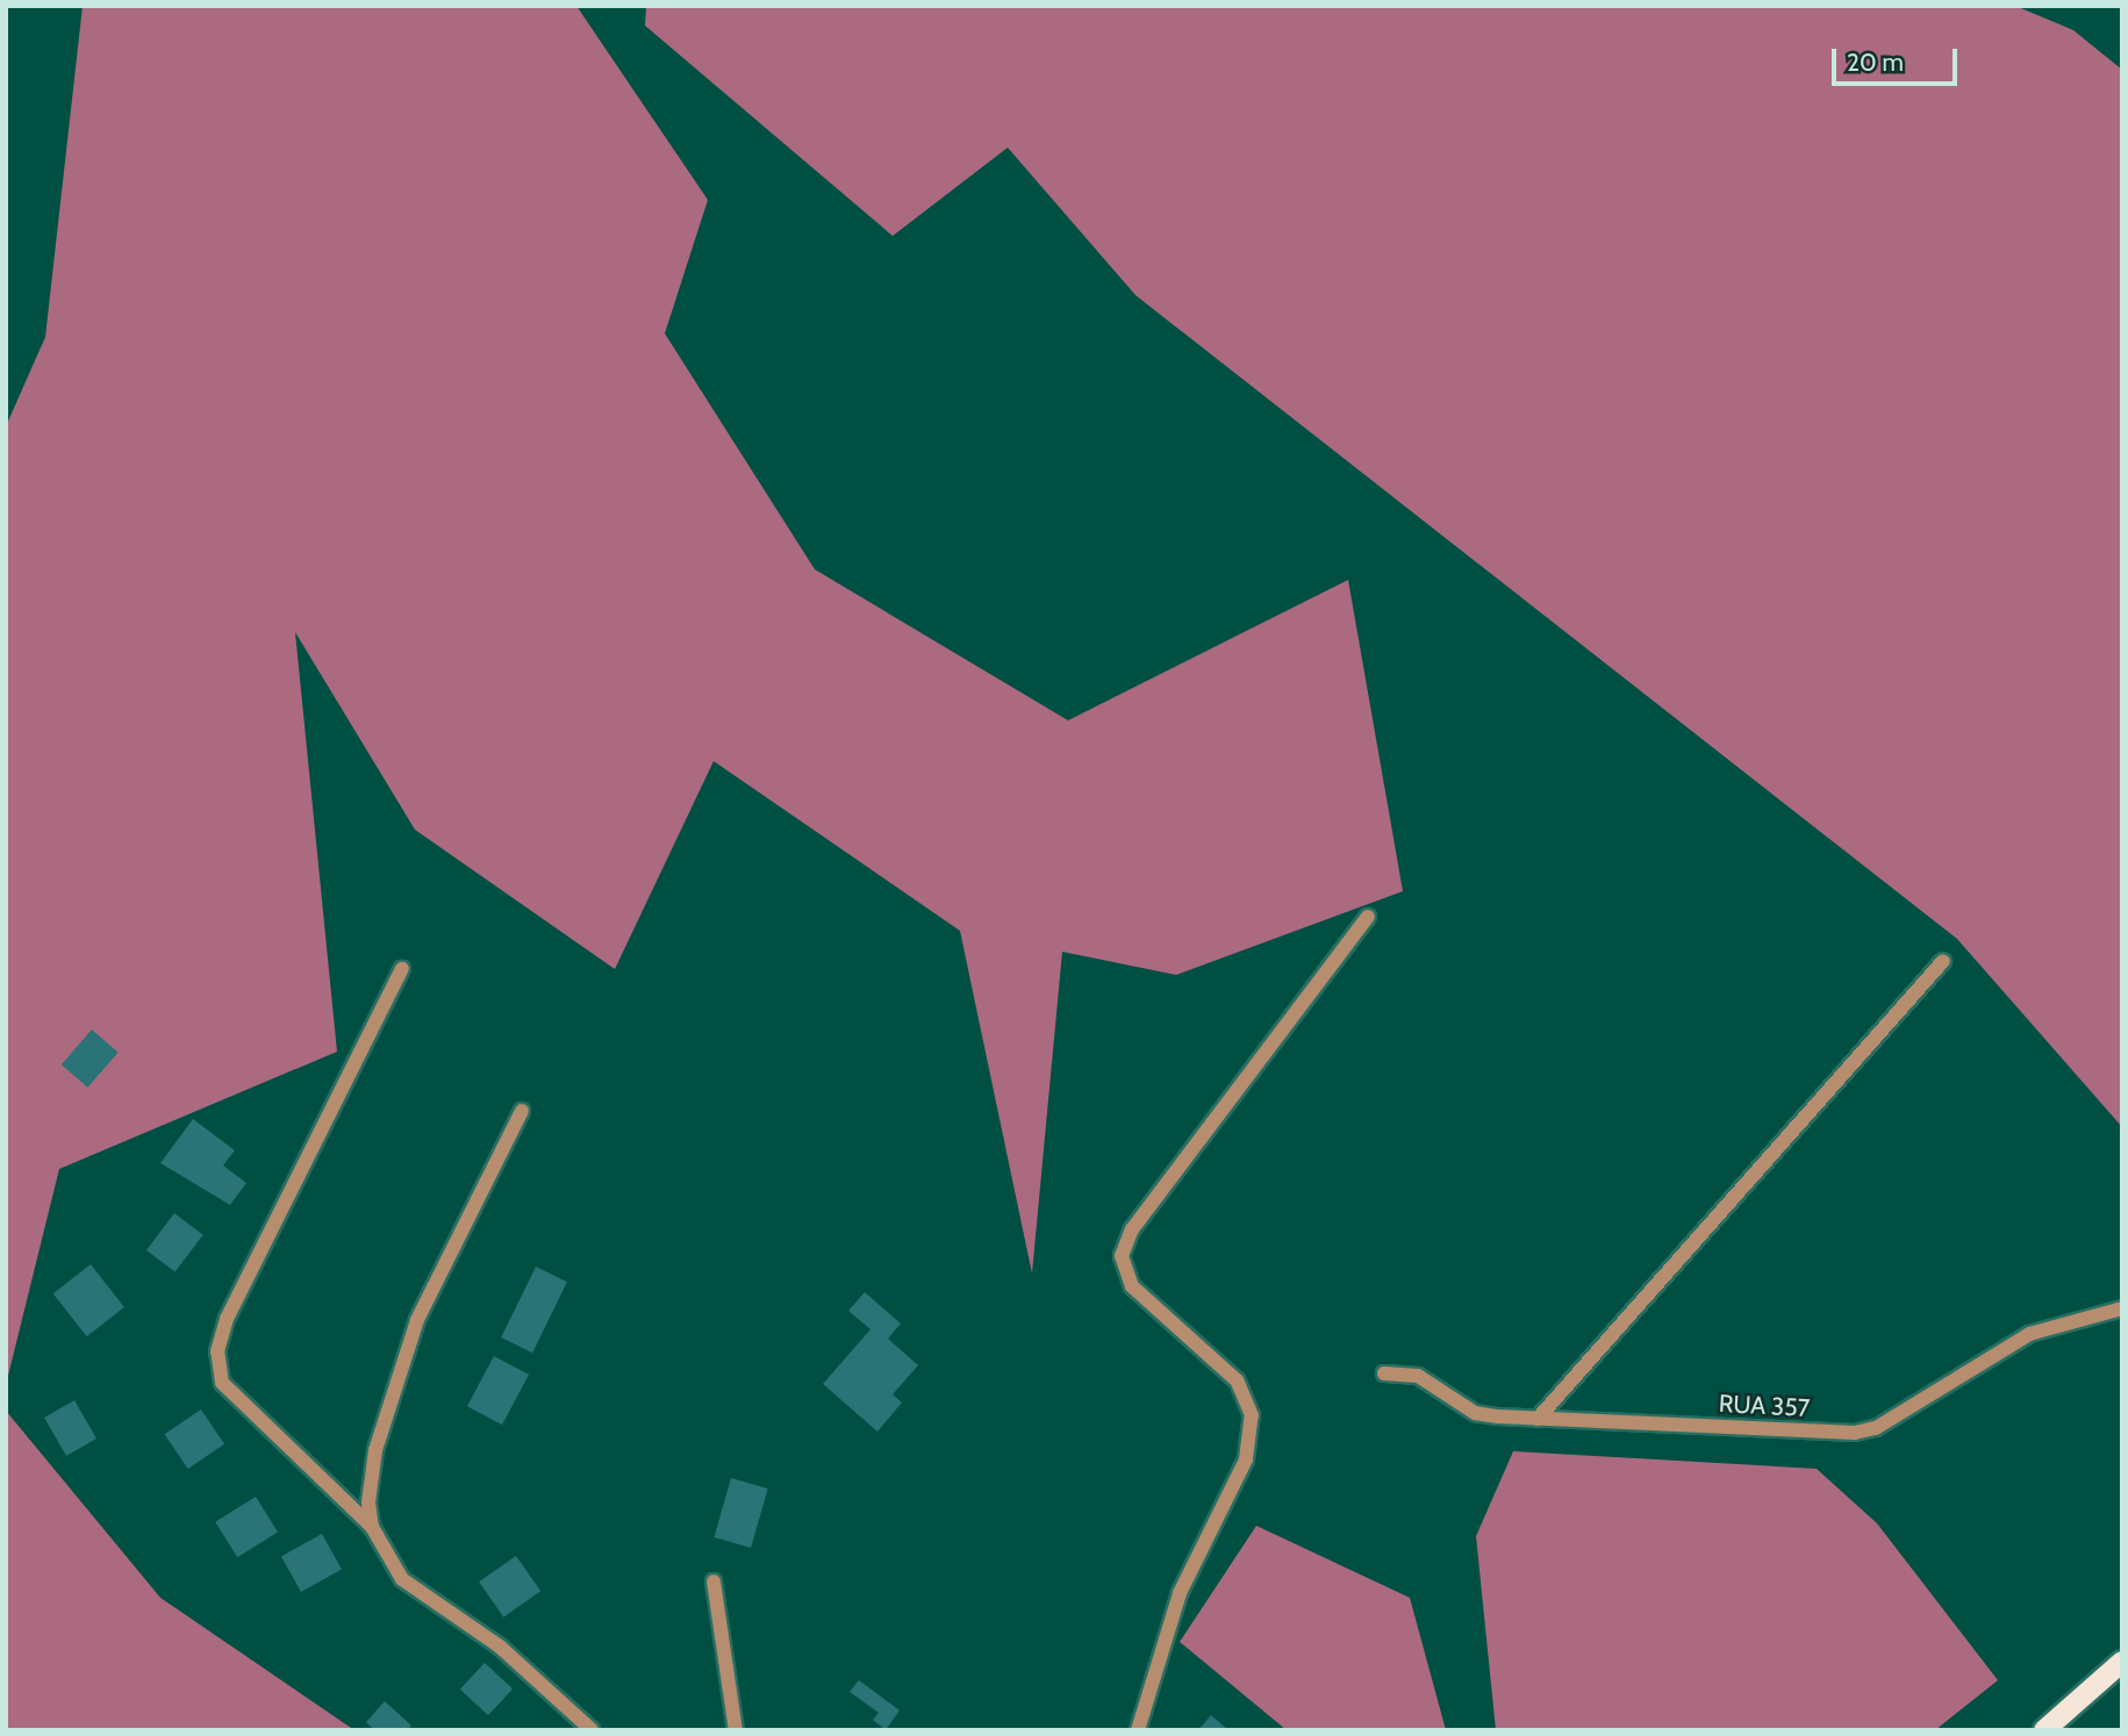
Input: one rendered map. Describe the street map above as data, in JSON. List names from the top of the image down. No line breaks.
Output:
{"streets":{"street":["RUA 357"]},"scale_bar":"20 m"}
